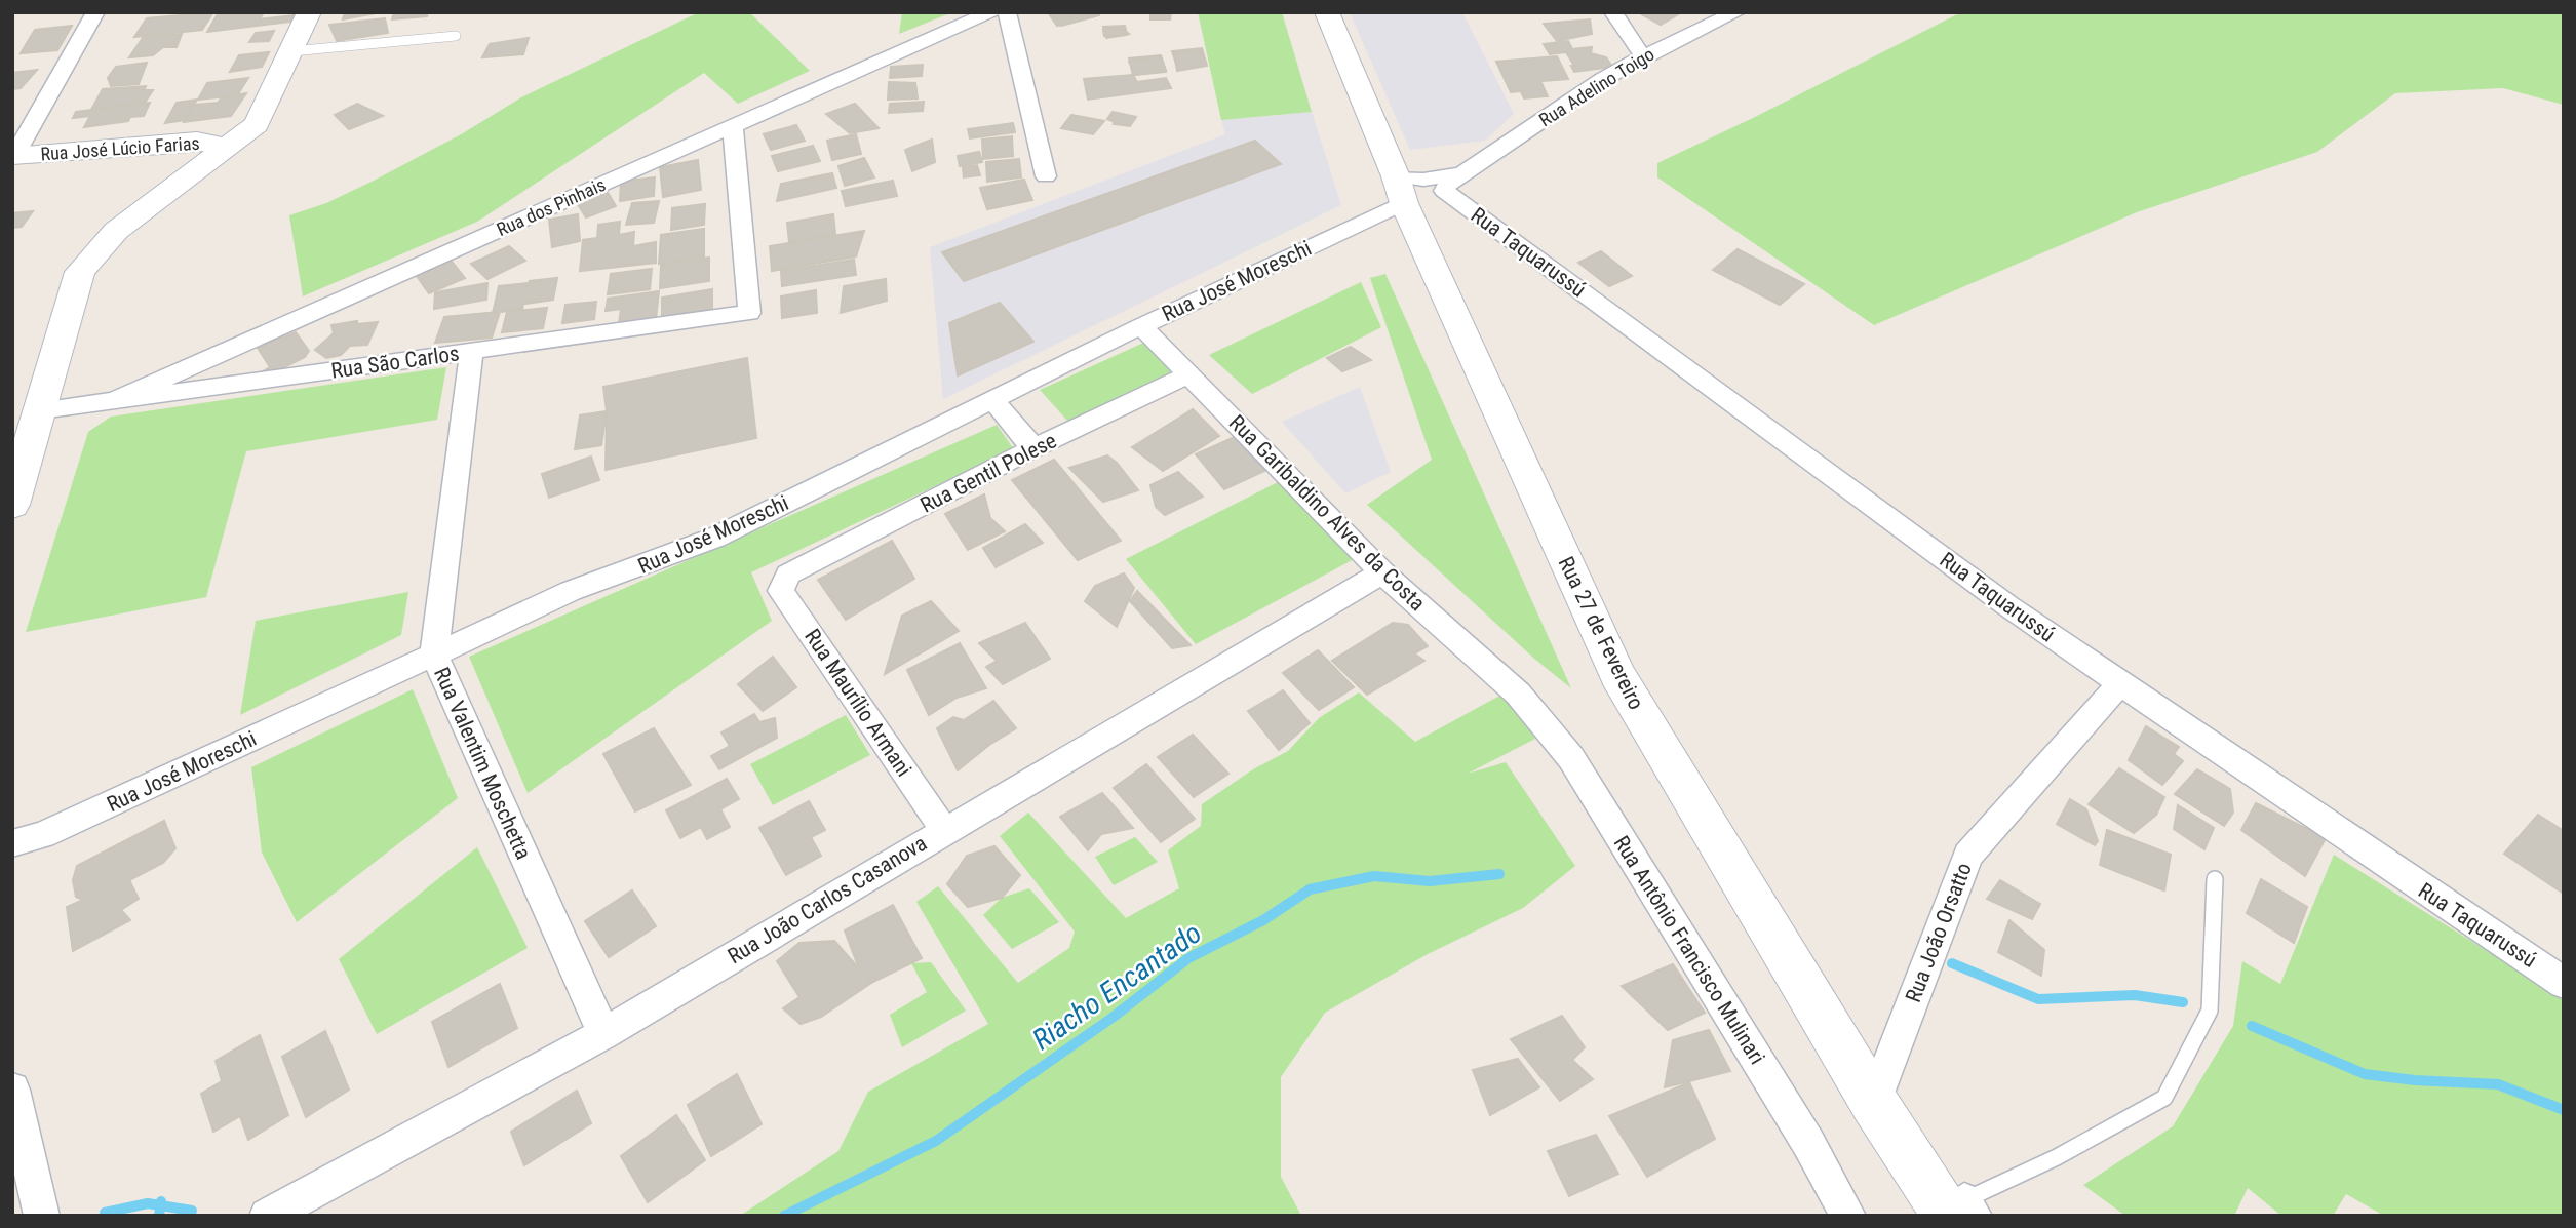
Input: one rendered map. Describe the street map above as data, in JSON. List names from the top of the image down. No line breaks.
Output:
{"streets":{"main road":["Rua José Lúcio Farias","Rua 27 de Fevereiro"],"street":["Rua Adelino Toigo","Rua dos Pinhais","Rua Taquarussú","Rua José Moreschi","Rua São Carlos","Rua Gentil Polese","Rua Garibaldino Alves da Costa","Rua Maurílio Armani","Rua Valentim Moschetta","Rua João Carlos Casanova","Rua João Orsatto","Rua Antônio Francisco Mulinari"]},"crossings":[["Rua Adelino Toigo","Rua Taquarussú"],["Rua Adelino Toigo","Rua José Moreschi"],["Rua Adelino Toigo","Rua 27 de Fevereiro"],["Rua dos Pinhais","Rua São Carlos"],["Rua Taquarussú","Rua João Orsatto"],["Rua José Moreschi","Rua Garibaldino Alves da Costa"],["Rua José Moreschi","Rua 27 de Fevereiro"],["Rua José Moreschi","Rua Valentim Moschetta"],["Rua São Carlos","Rua Valentim Moschetta"],["Rua Gentil Polese","Rua Garibaldino Alves da Costa"],["Rua Gentil Polese","Rua Maurílio Armani"],["Rua Garibaldino Alves da Costa","Rua João Carlos Casanova"],["Rua Garibaldino Alves da Costa","Rua Antônio Francisco Mulinari"],["Rua 27 de Fevereiro","Rua João Orsatto"],["Rua Maurílio Armani","Rua João Carlos Casanova"],["Rua Valentim Moschetta","Rua João Carlos Casanova"]],"water":["Riacho Encantado"]}
